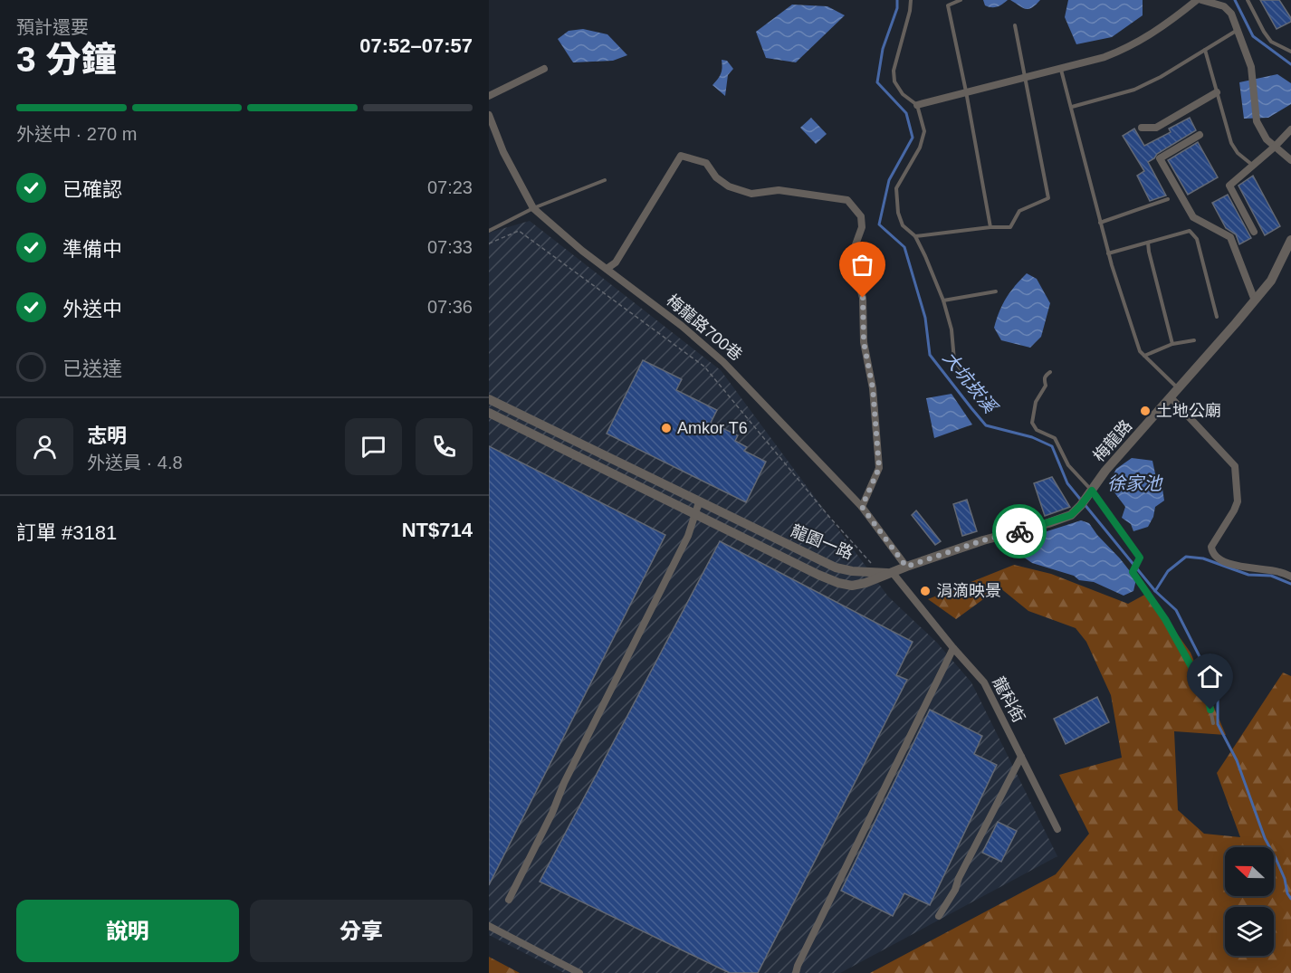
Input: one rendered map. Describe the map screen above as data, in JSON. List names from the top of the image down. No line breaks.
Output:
{"streets":{"street":["梅龍路700巷","梅龍路","龍園一路","龍科街"]},"crossings":[["梅龍路700巷","梅龍路"],["梅龍路","龍園一路"],["梅龍路","龍科街"],["龍園一路","龍科街"]],"water":["大坑崁溪","徐家池"],"places":["土地公廟","Amkor T6","涓滴映景"],"north":"left","page":{"heading":["3 分鐘","預計還要","07:52–07:57"],"panel":["志明","外送員 · 4.8","訂單 #3181","NT$714"],"bar":"外送中 · 270 m","list":[["已確認","07:23"],["準備中","07:33"],["外送中","07:36"],"已送達"],"buttons":["說明","分享"]}}
